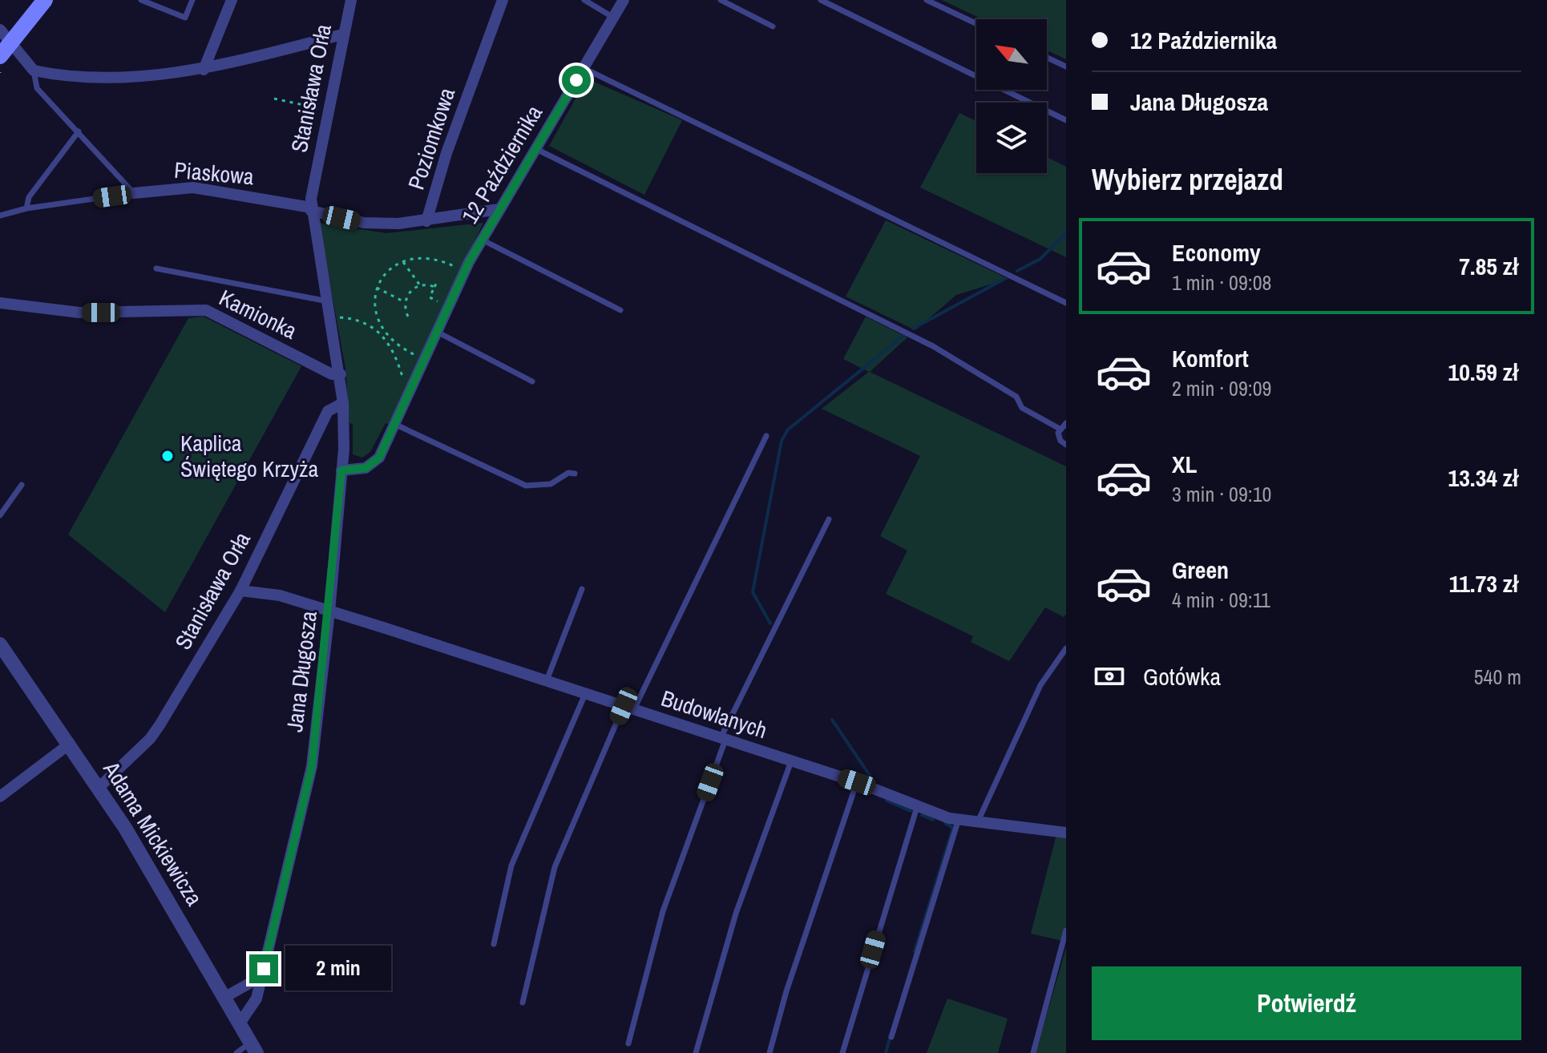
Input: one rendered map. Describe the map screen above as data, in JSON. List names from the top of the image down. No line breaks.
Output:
{"streets":{"street":["Stanisława Orła","Poziomkowa","12 Października","Piaskowa","Kamionka","Jana Długosza","Budowlanych","Adama Mickiewicza"]},"crossings":[["Stanisława Orła","Piaskowa"],["Stanisława Orła","Kamionka"],["Stanisława Orła","Jana Długosza"],["Stanisława Orła","Budowlanych"],["Stanisława Orła","Adama Mickiewicza"],["Poziomkowa","12 Października"],["Poziomkowa","Piaskowa"],["12 Października","Jana Długosza"],["Kamionka","Jana Długosza"],["Jana Długosza","Budowlanych"],["Jana Długosza","Adama Mickiewicza"]],"places":["Kaplica Świętego Krzyża"],"north":"top left","page":{"banner":["12 Października","Jana Długosza"],"heading":"Wybierz przejazd","list":[{"name":"Economy","note":"1 min · 09:08","value":"7.85 zł"},{"name":"Komfort","note":"2 min · 09:09","value":"10.59 zł"},{"name":"XL","note":"3 min · 09:10","value":"13.34 zł"},{"name":"Green","note":"4 min · 09:11","value":"11.73 zł"}],"pay":["Gotówka","540 m"],"bubble":"2 min","buttons":"Potwierdź"}}
